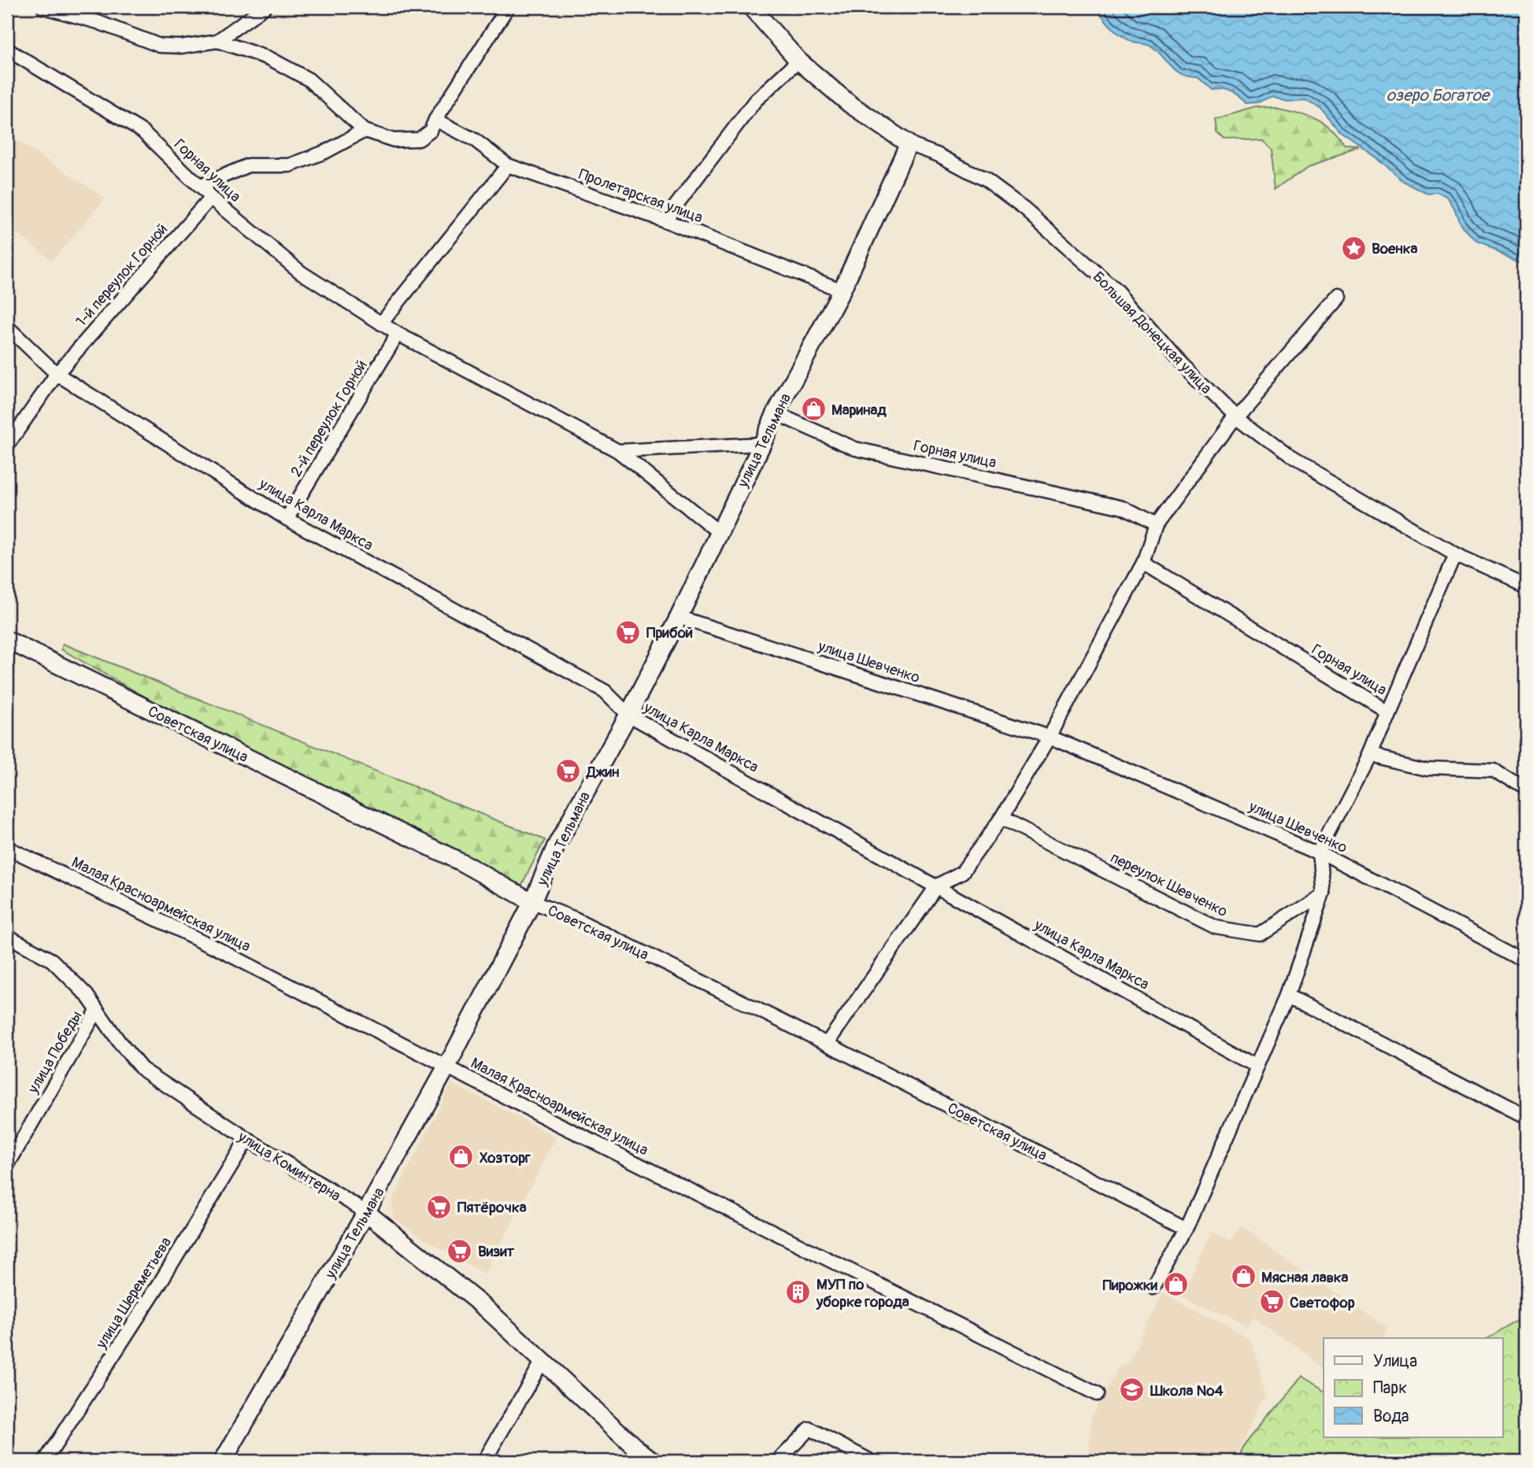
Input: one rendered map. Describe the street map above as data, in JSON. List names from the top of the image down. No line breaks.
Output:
{"streets":{"street":["Горная улица","Пролетарская улица","1-й переулок Горной","Большая Донецкая улица","2-й переулок Горной","улица Тельмана","улица Карла Маркса","улица Шевченко","Советская улица","переулок Шевченко","Малая Красноармейская улица","улица Победы","улица Коминтерна","улица Шереметьева"]},"crossings":[["Горная улица","1-й переулок Горной"],["Горная улица","2-й переулок Горной"],["Горная улица","улица Тельмана"],["Горная улица","улица Шевченко"],["Пролетарская улица","улица Тельмана"],["1-й переулок Горной","улица Карла Маркса"],["Большая Донецкая улица","улица Тельмана"],["2-й переулок Горной","улица Карла Маркса"],["улица Тельмана","улица Карла Маркса"],["улица Тельмана","улица Шевченко"],["улица Тельмана","Советская улица"],["улица Тельмана","Малая Красноармейская улица"],["улица Тельмана","улица Коминтерна"],["улица Победы","улица Коминтерна"],["улица Коминтерна","улица Шереметьева"]],"water":["озеро Богатое"],"places":{"place":["Военка"],"shop":["Маринад","Хозторг","Мясная лавка","Пирожки"],"supermarket":["Прибой","Джин","Пятёрочка","Визит","Светофор"],"building":["МУП по уборке города"],"school or university":["Школа №4"]},"legend":["Улица","Парк","Вода"]}
